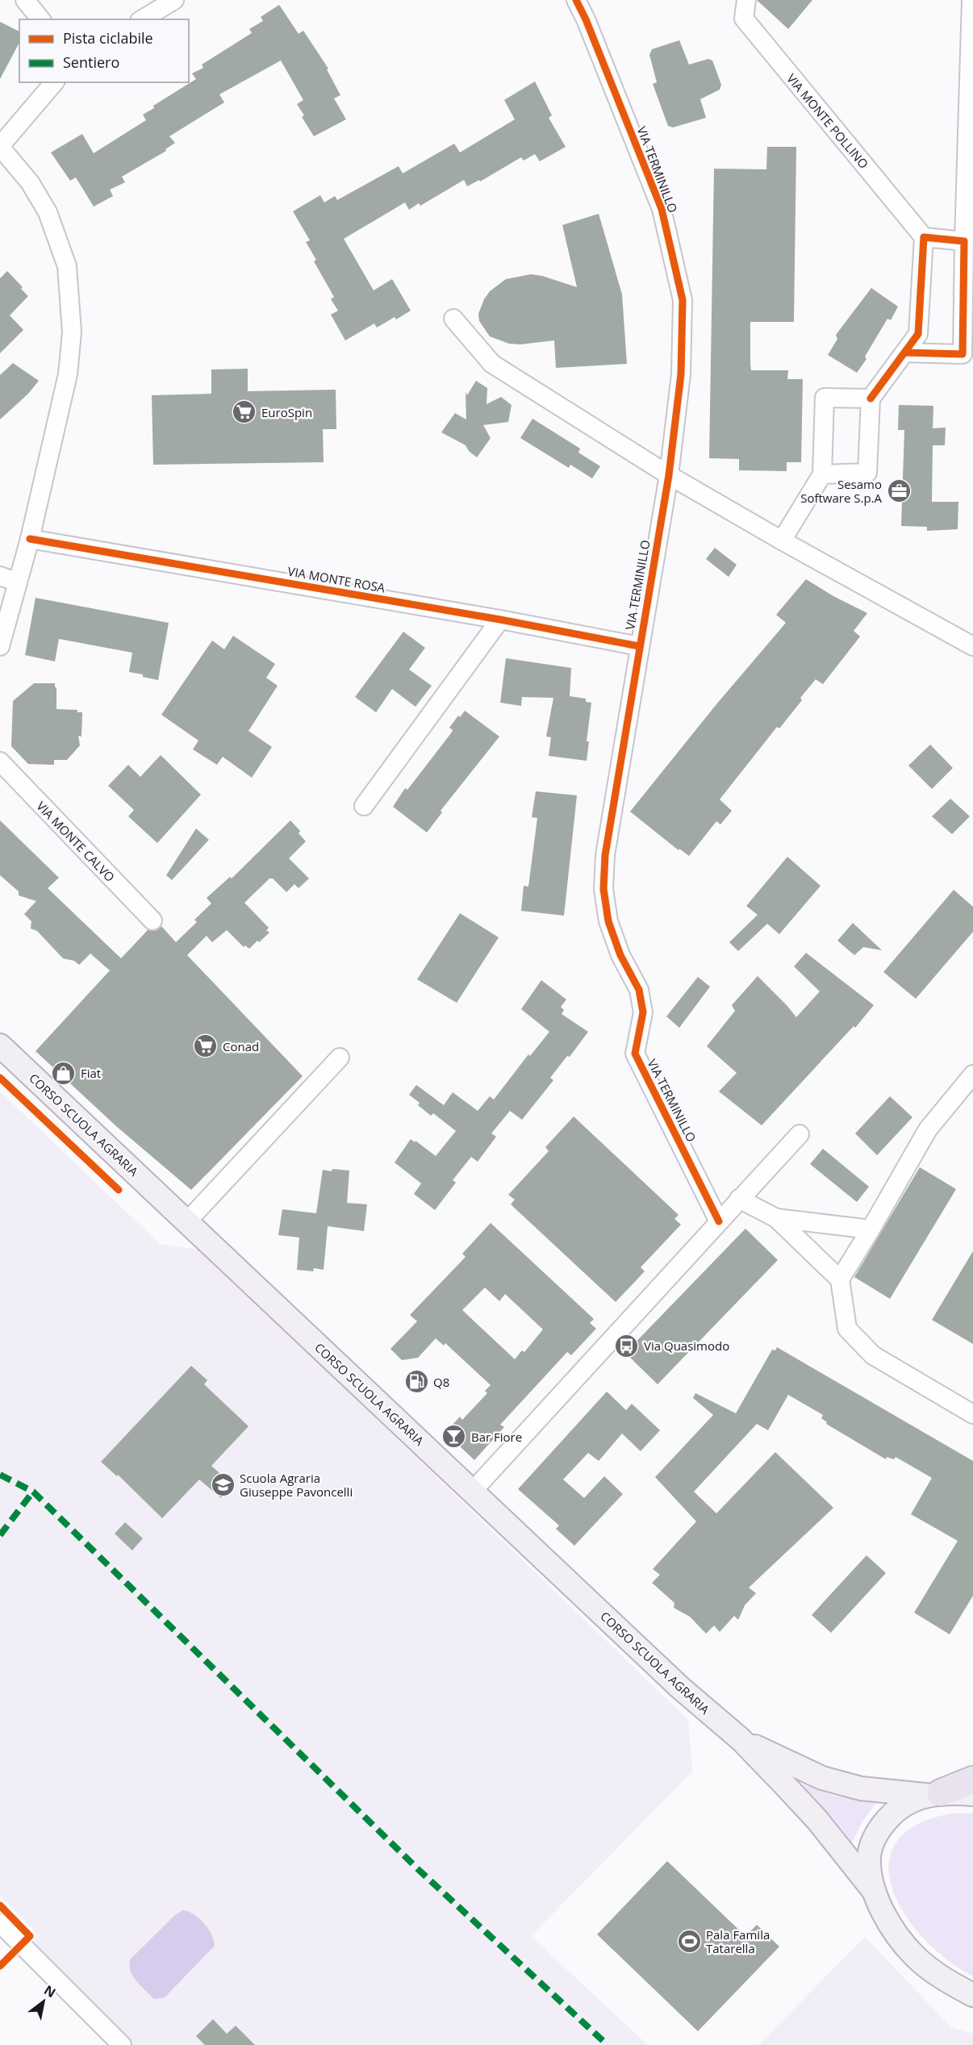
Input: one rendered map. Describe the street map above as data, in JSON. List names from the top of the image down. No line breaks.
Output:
{"streets":{"main road":["CORSO SCUOLA AGRARIA"],"street":["VIA MONTE POLLINO","VIA TERMINILLO","VIA MONTE ROSA","VIA MONTE CALVO"]},"crossings":[["VIA TERMINILLO","VIA MONTE ROSA"]],"places":{"supermarket":["EuroSpin","Conad"],"office":["Sesamo Software S.p.A"],"shop":["Fiat"],"bus stop":["Via Quasimodo"],"fuel station":["Q8"],"bar":["Bar Fiore"],"school or university":["Scuola Agraria Giuseppe Pavoncelli"],"sports":["Pala Famila Tatarella"]},"legend":["Pista ciclabile","Sentiero"],"north":"top right"}
